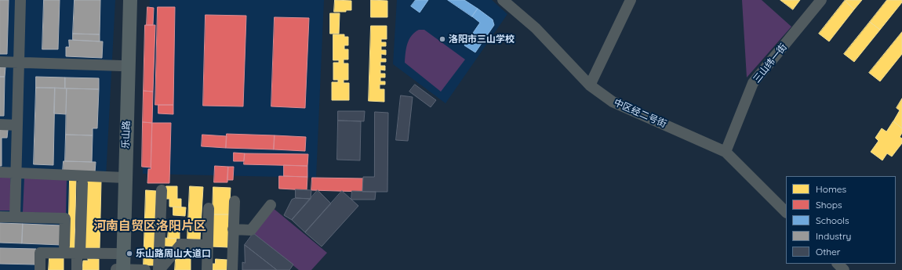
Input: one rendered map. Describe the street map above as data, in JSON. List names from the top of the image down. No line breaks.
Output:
{"streets":{"main road":["乐山路"],"street":["三山纬一街","中区经二号街"]},"crossings":[["三山纬一街","中区经二号街"]],"districts":["河南自贸区洛阳片区"],"places":["洛阳市三山学校","乐山路周山大道口"],"legend":["Homes","Shops","Schools","Industry","Other"]}
